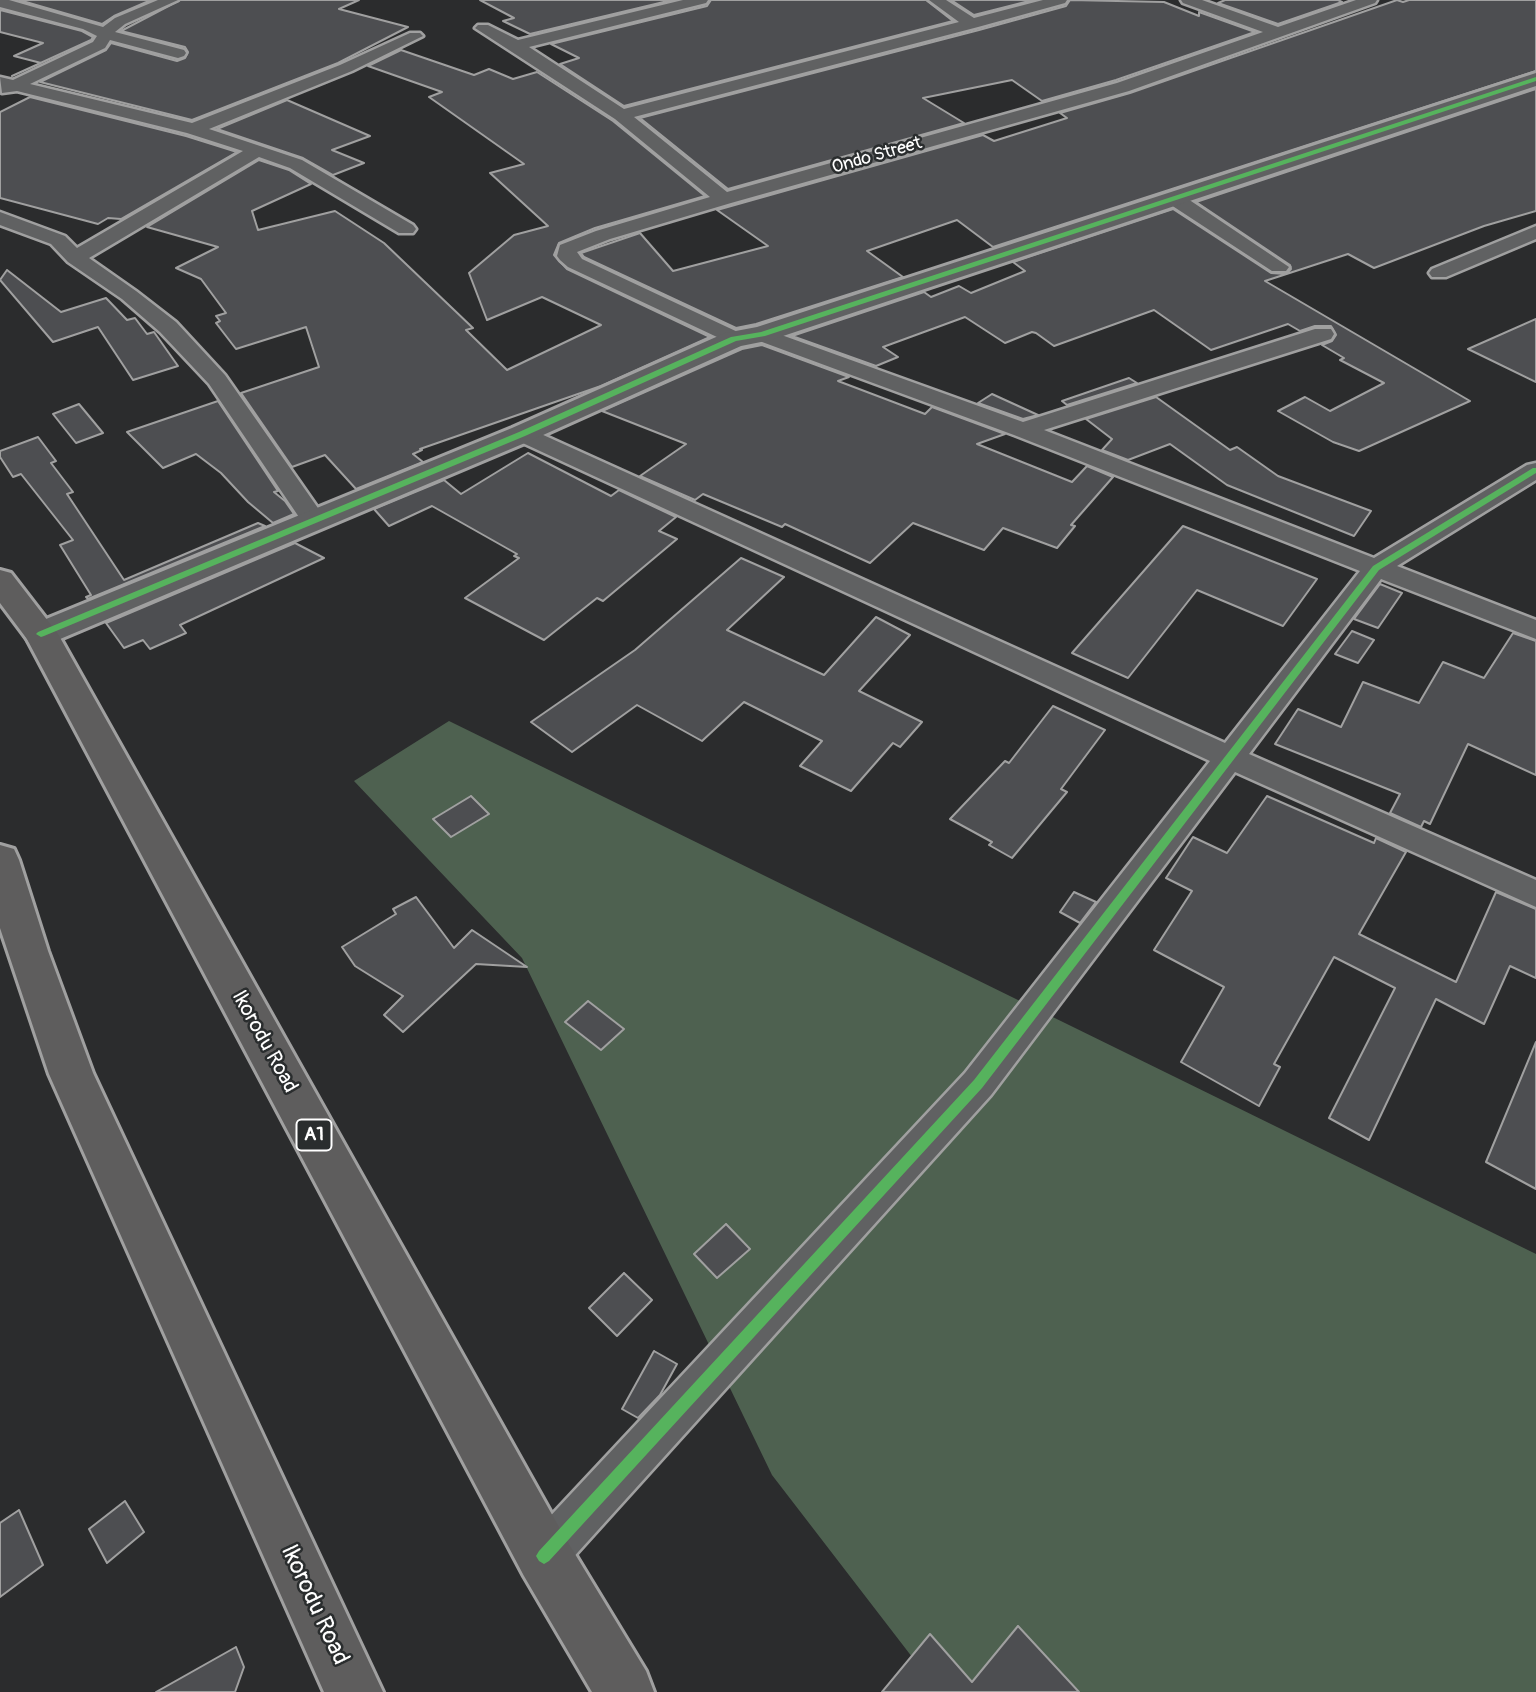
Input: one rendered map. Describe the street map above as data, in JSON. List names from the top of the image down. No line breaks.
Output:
{"streets":{"highway":["Ikorodu Road","A1"],"street":["Ondo Street"]}}
